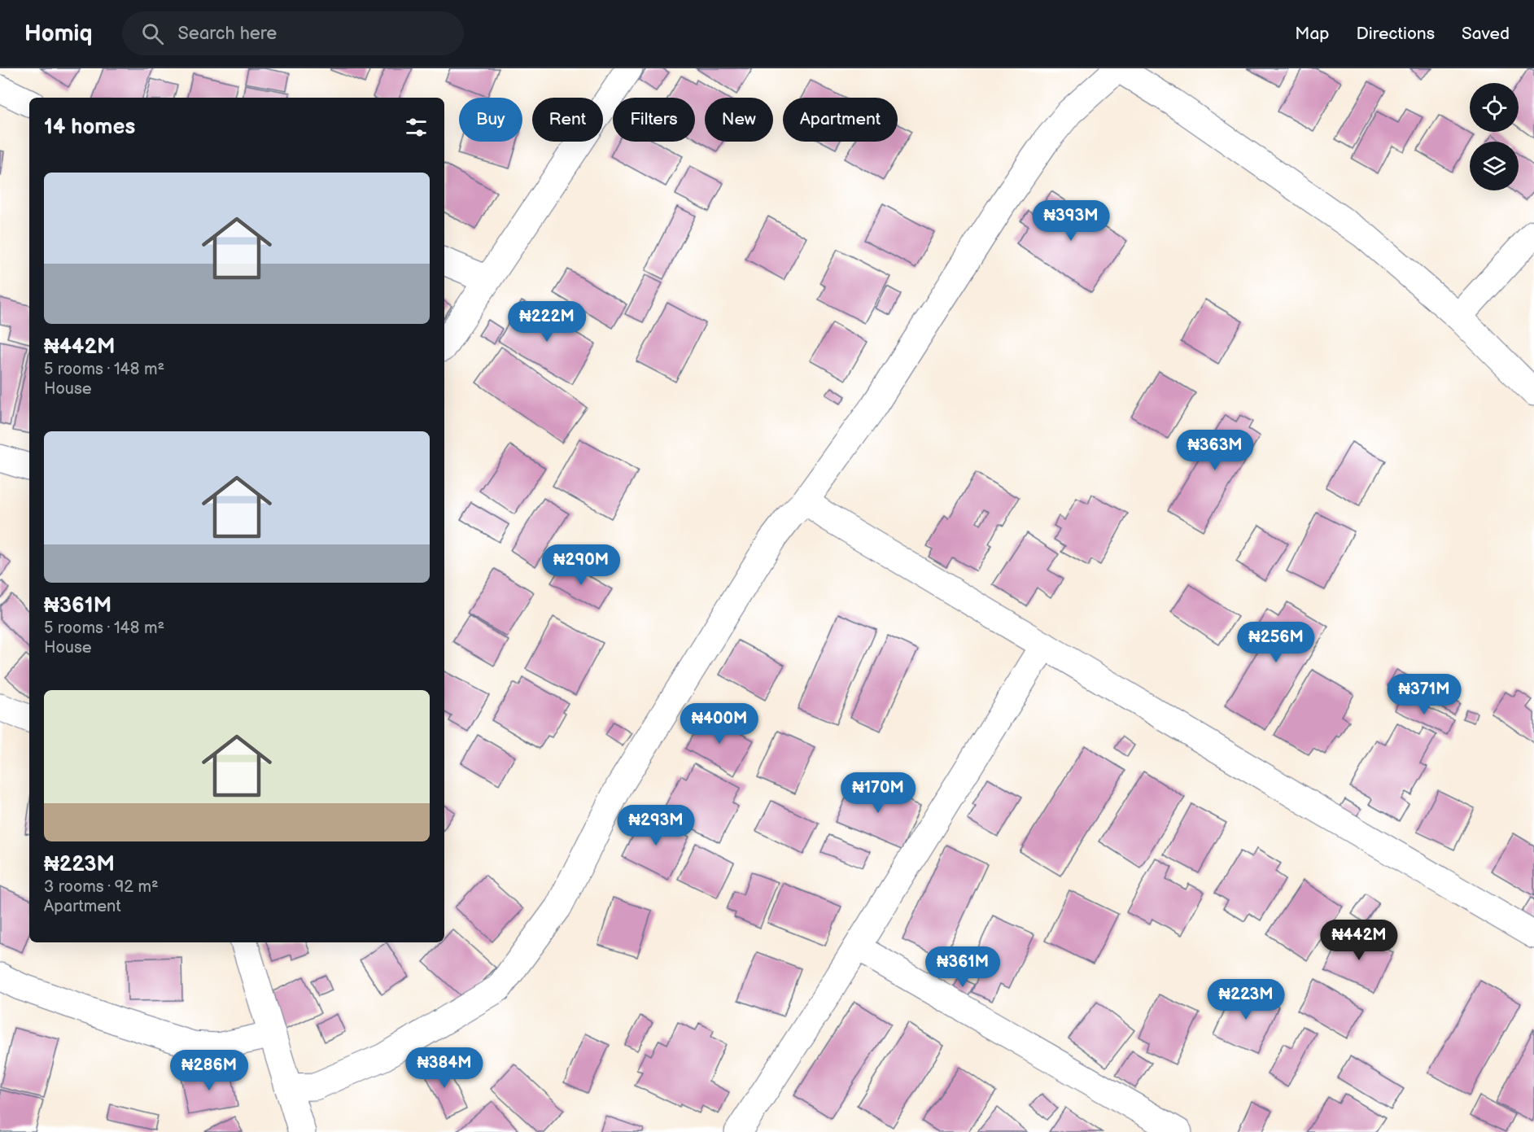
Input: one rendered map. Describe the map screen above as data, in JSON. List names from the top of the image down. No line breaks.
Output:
{"page":{"header":"Homiq","search":"Search here","nav":["Map","Directions","Saved"],"chip":["Buy","Rent","Filters","New","Apartment"],"heading":"14 homes","list":[{"name":"₦442M","note":"5 rooms · 148 m² · House"},{"name":"₦361M","note":"5 rooms · 148 m² · House"},{"name":"₦223M","note":"3 rooms · 92 m² · Apartment"}],"price":["₦393M","₦222M","₦363M","₦290M","₦256M","₦371M","₦400M","₦170M","₦293M","₦442M","₦361M","₦223M","₦384M","₦286M"]}}
